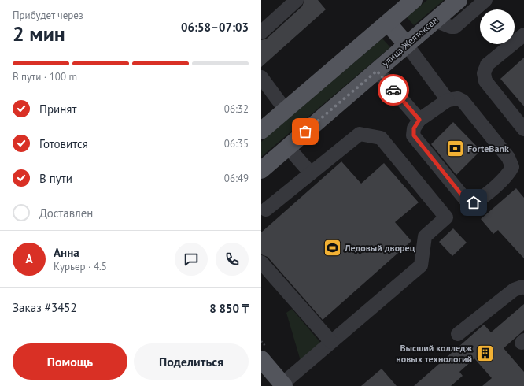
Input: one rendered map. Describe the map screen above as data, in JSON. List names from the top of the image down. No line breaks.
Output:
{"streets":{"main road":["улица Желтоксан"]},"places":{"bank":["ForteBank"],"sports":["Ледовый дворец"],"building":["Высший колледж новых технологий"]},"page":{"heading":["2 мин","Прибудет через","06:58–07:03"],"panel":["Анна","Курьер · 4.5","Заказ #3452","8 850 ₸"],"bar":"В пути · 100 m","list":[["Принят","06:32"],["Готовится","06:35"],["В пути","06:49"],"Доставлен"],"round":"А","buttons":["Помощь","Поделиться"]}}
